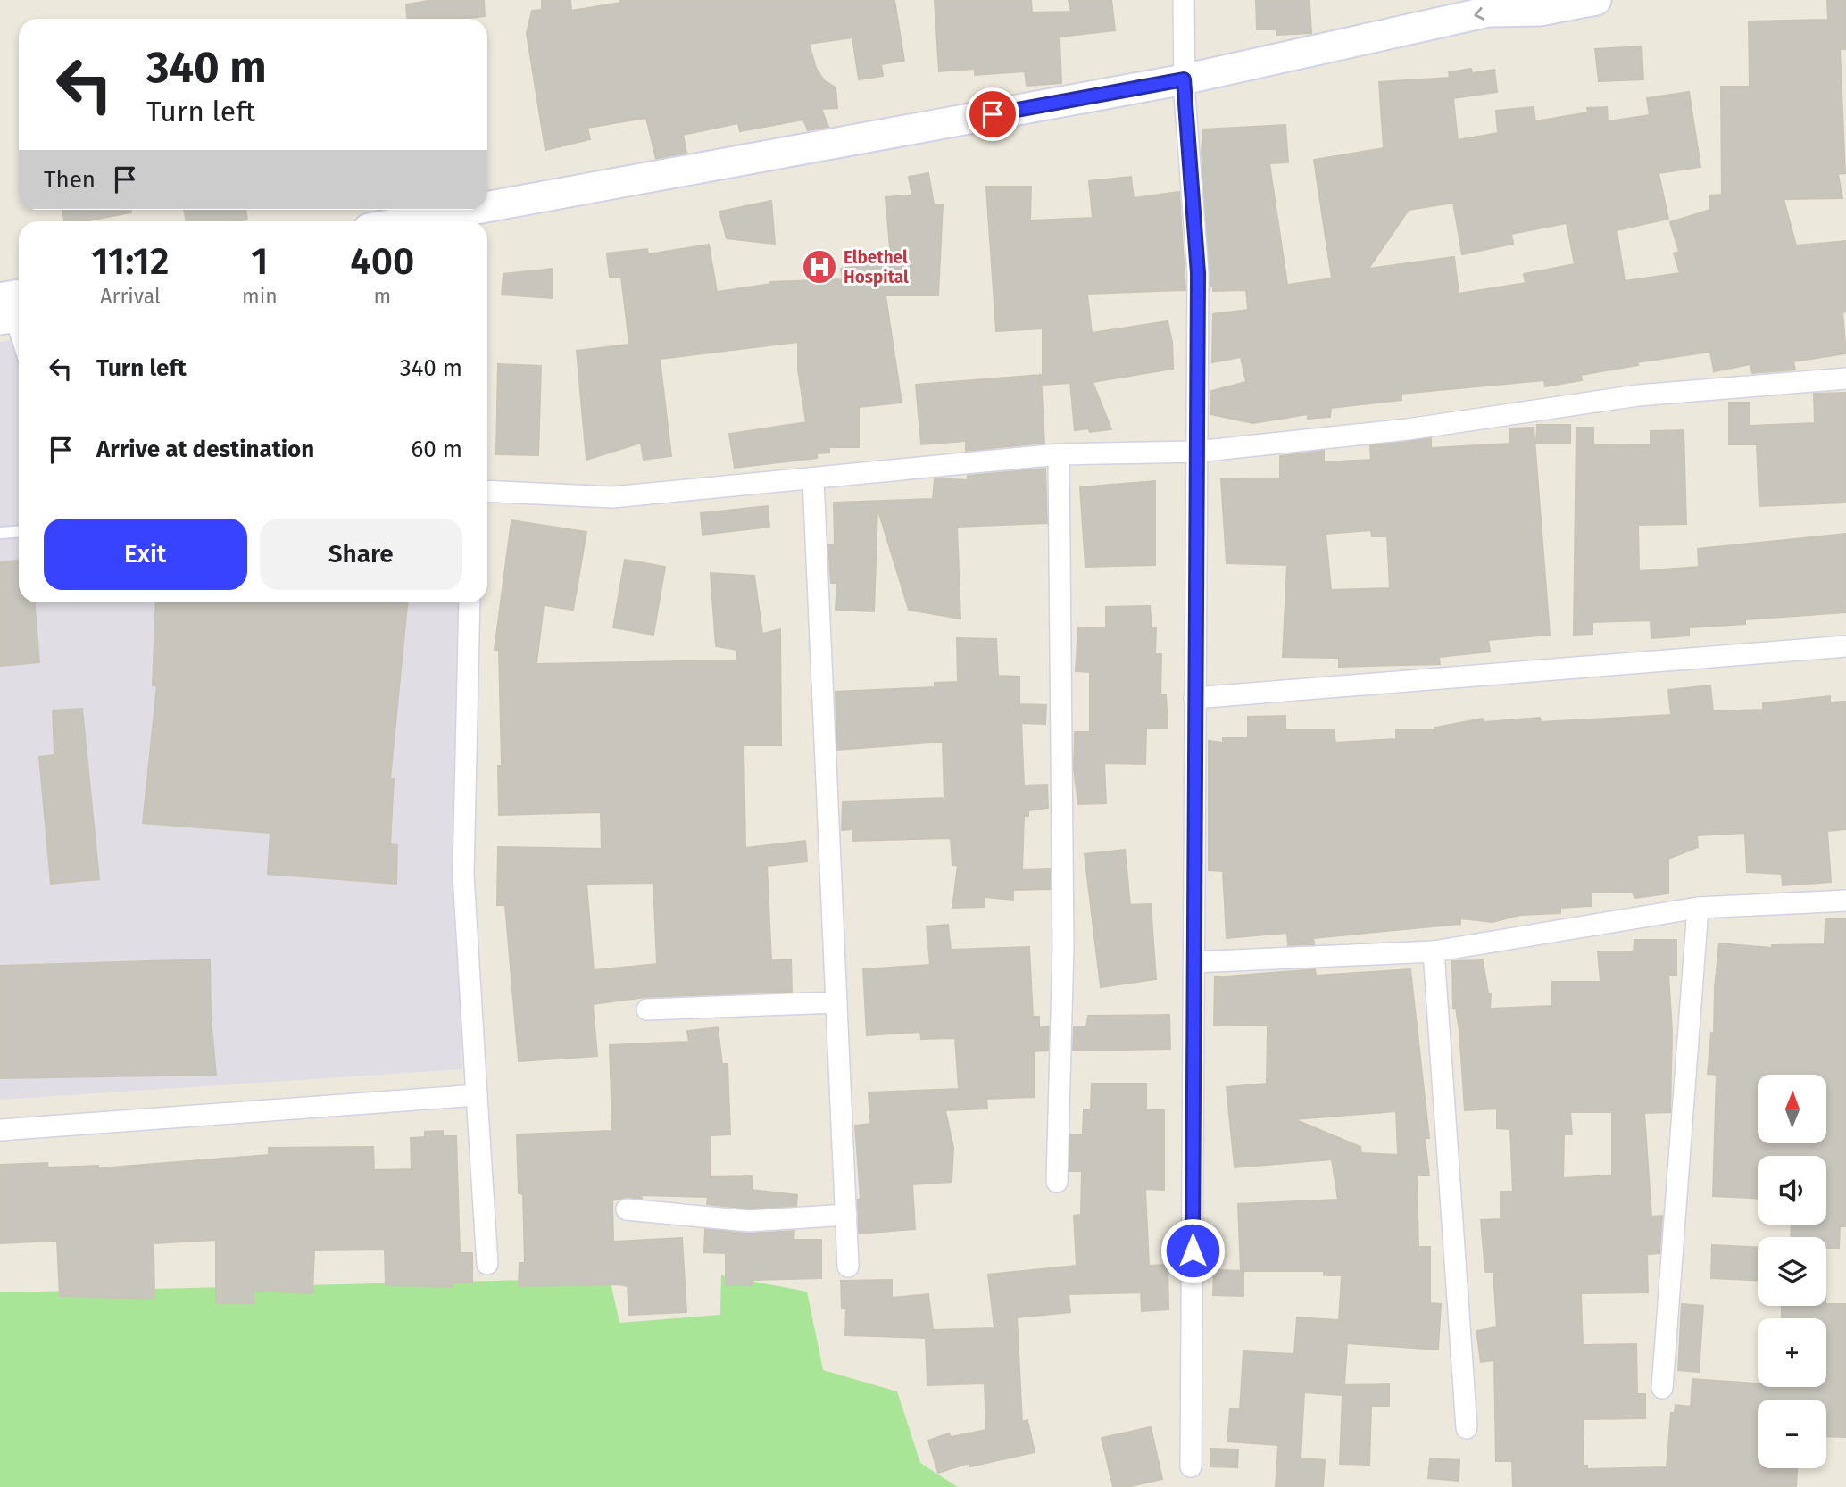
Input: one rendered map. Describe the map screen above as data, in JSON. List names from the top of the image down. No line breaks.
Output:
{"places":{"hospital":["Elbethel Hospital"]},"north":"top","page":{"turn":["340 m","Turn left"],"then":"Then","eta":["11:12","Arrival","1","min","400","m"],"list":[{"name":"Turn left","value":"340 m"},{"name":"Arrive at destination","value":"60 m"}],"buttons":["Exit","Share"],"map_buttons":["+","−"]}}
